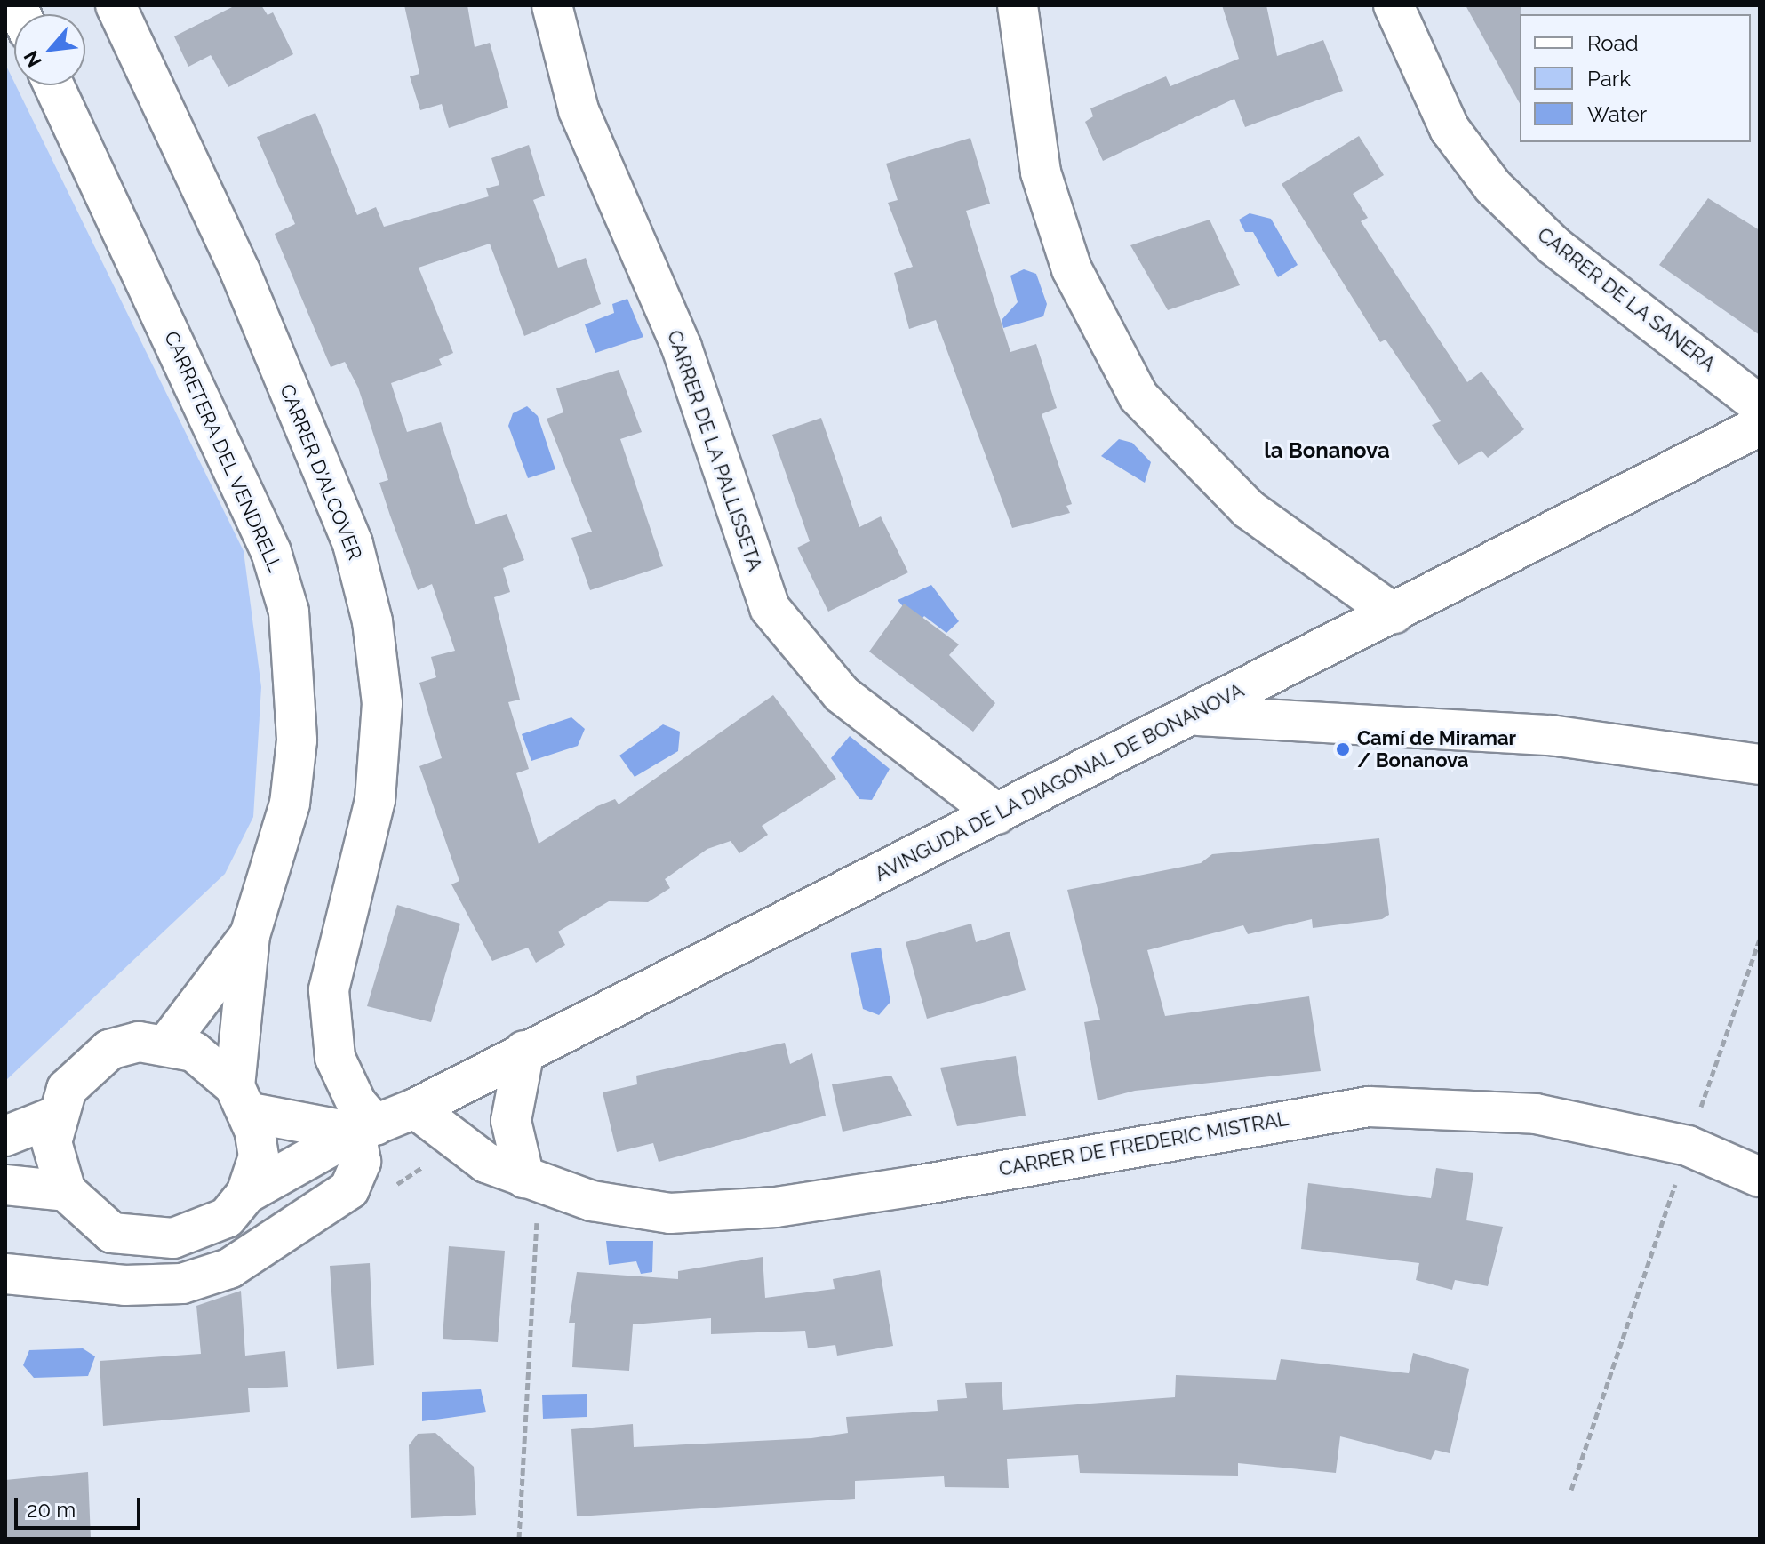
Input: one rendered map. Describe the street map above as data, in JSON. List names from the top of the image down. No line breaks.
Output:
{"streets":{"street":["CARRER DE LA SANERA","CARRER DE LA PALLISSETA","CARRETERA DEL VENDRELL","CARRER D'ALCOVER","AVINGUDA DE LA DIAGONAL DE BONANOVA","CARRER DE FREDERIC MISTRAL"]},"crossings":[["CARRER DE LA PALLISSETA","AVINGUDA DE LA DIAGONAL DE BONANOVA"],["CARRETERA DEL VENDRELL","AVINGUDA DE LA DIAGONAL DE BONANOVA"],["CARRER D'ALCOVER","AVINGUDA DE LA DIAGONAL DE BONANOVA"],["AVINGUDA DE LA DIAGONAL DE BONANOVA","CARRER DE FREDERIC MISTRAL"]],"districts":["la Bonanova"],"places":["Camí de Miramar / Bonanova"],"legend":["Road","Park","Water"],"scale_bar":"20 m","north":"bottom left"}
